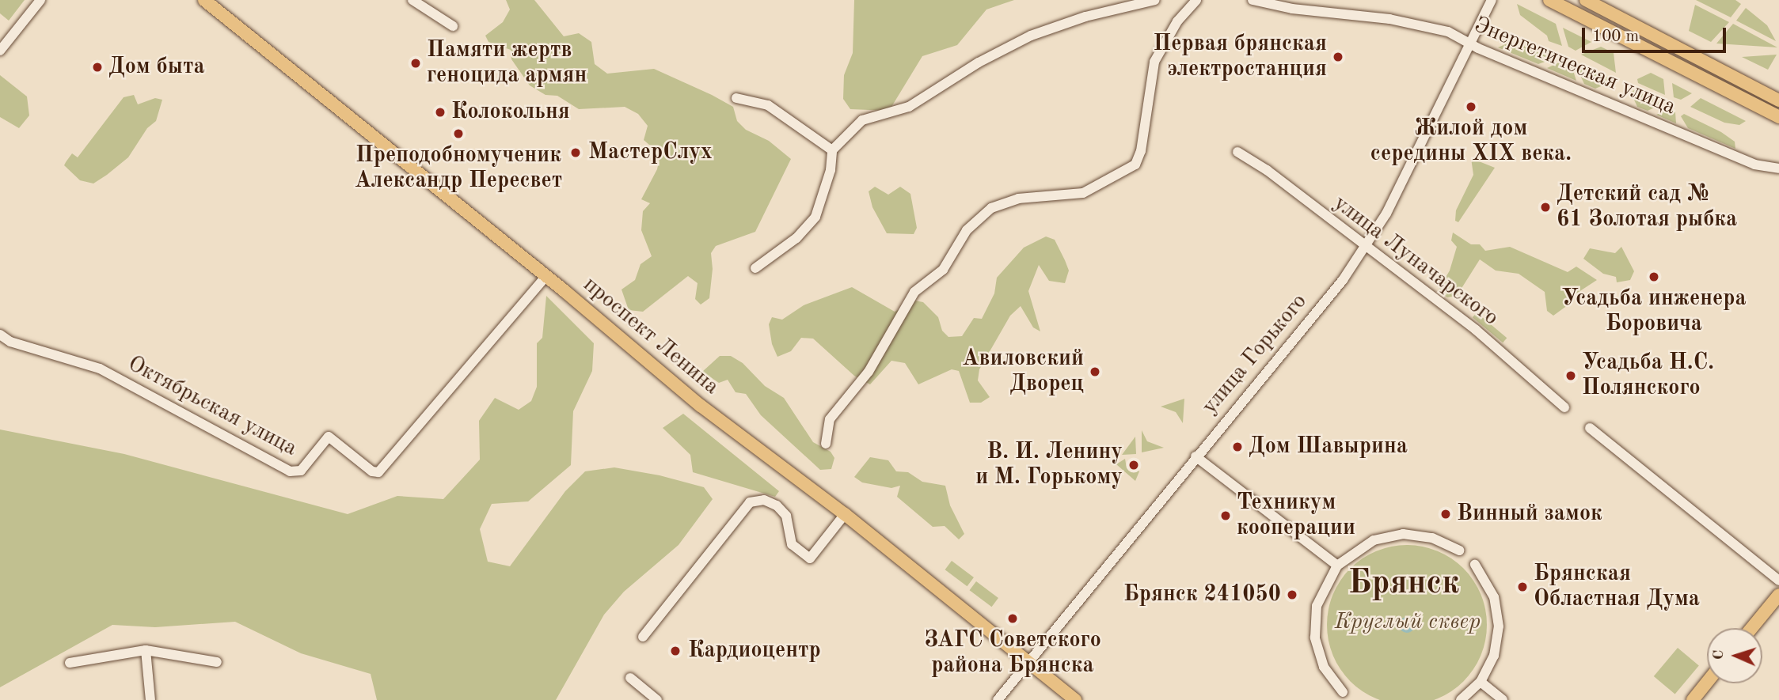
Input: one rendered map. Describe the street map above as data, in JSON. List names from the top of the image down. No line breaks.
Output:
{"streets":{"main road":["проспект Ленина"],"street":["Энергетическая улица","улица Луначарского","улица Горького","Октябрьская улица"]},"crossings":[["Энергетическая улица","улица Горького"],["улица Луначарского","улица Горького"],["проспект Ленина","улица Горького"],["проспект Ленина","Октябрьская улица"]],"districts":["Брянск"],"parks":["Круглый сквер"],"places":["Первая брянская электростанция","Памяти жертв геноцида армян","Дом быта","Жилой дом середины XIX века.","Колокольня","Преподобномученик Александр Пересвет","МастерСлух","Детский сад № 61 Золотая рыбка","Усадьба инженера Боровича","Авиловский Дворец","Усадьба Н.С. Полянского","Дом Шавырина","В. И. Ленину и М. Горькому","Винный замок","Техникум кооперации","Брянская Областная Дума","Брянск 241050","ЗАГС Советского района Брянска","Кардиоцентр"],"scale_bar":"100 m","north":"left"}
